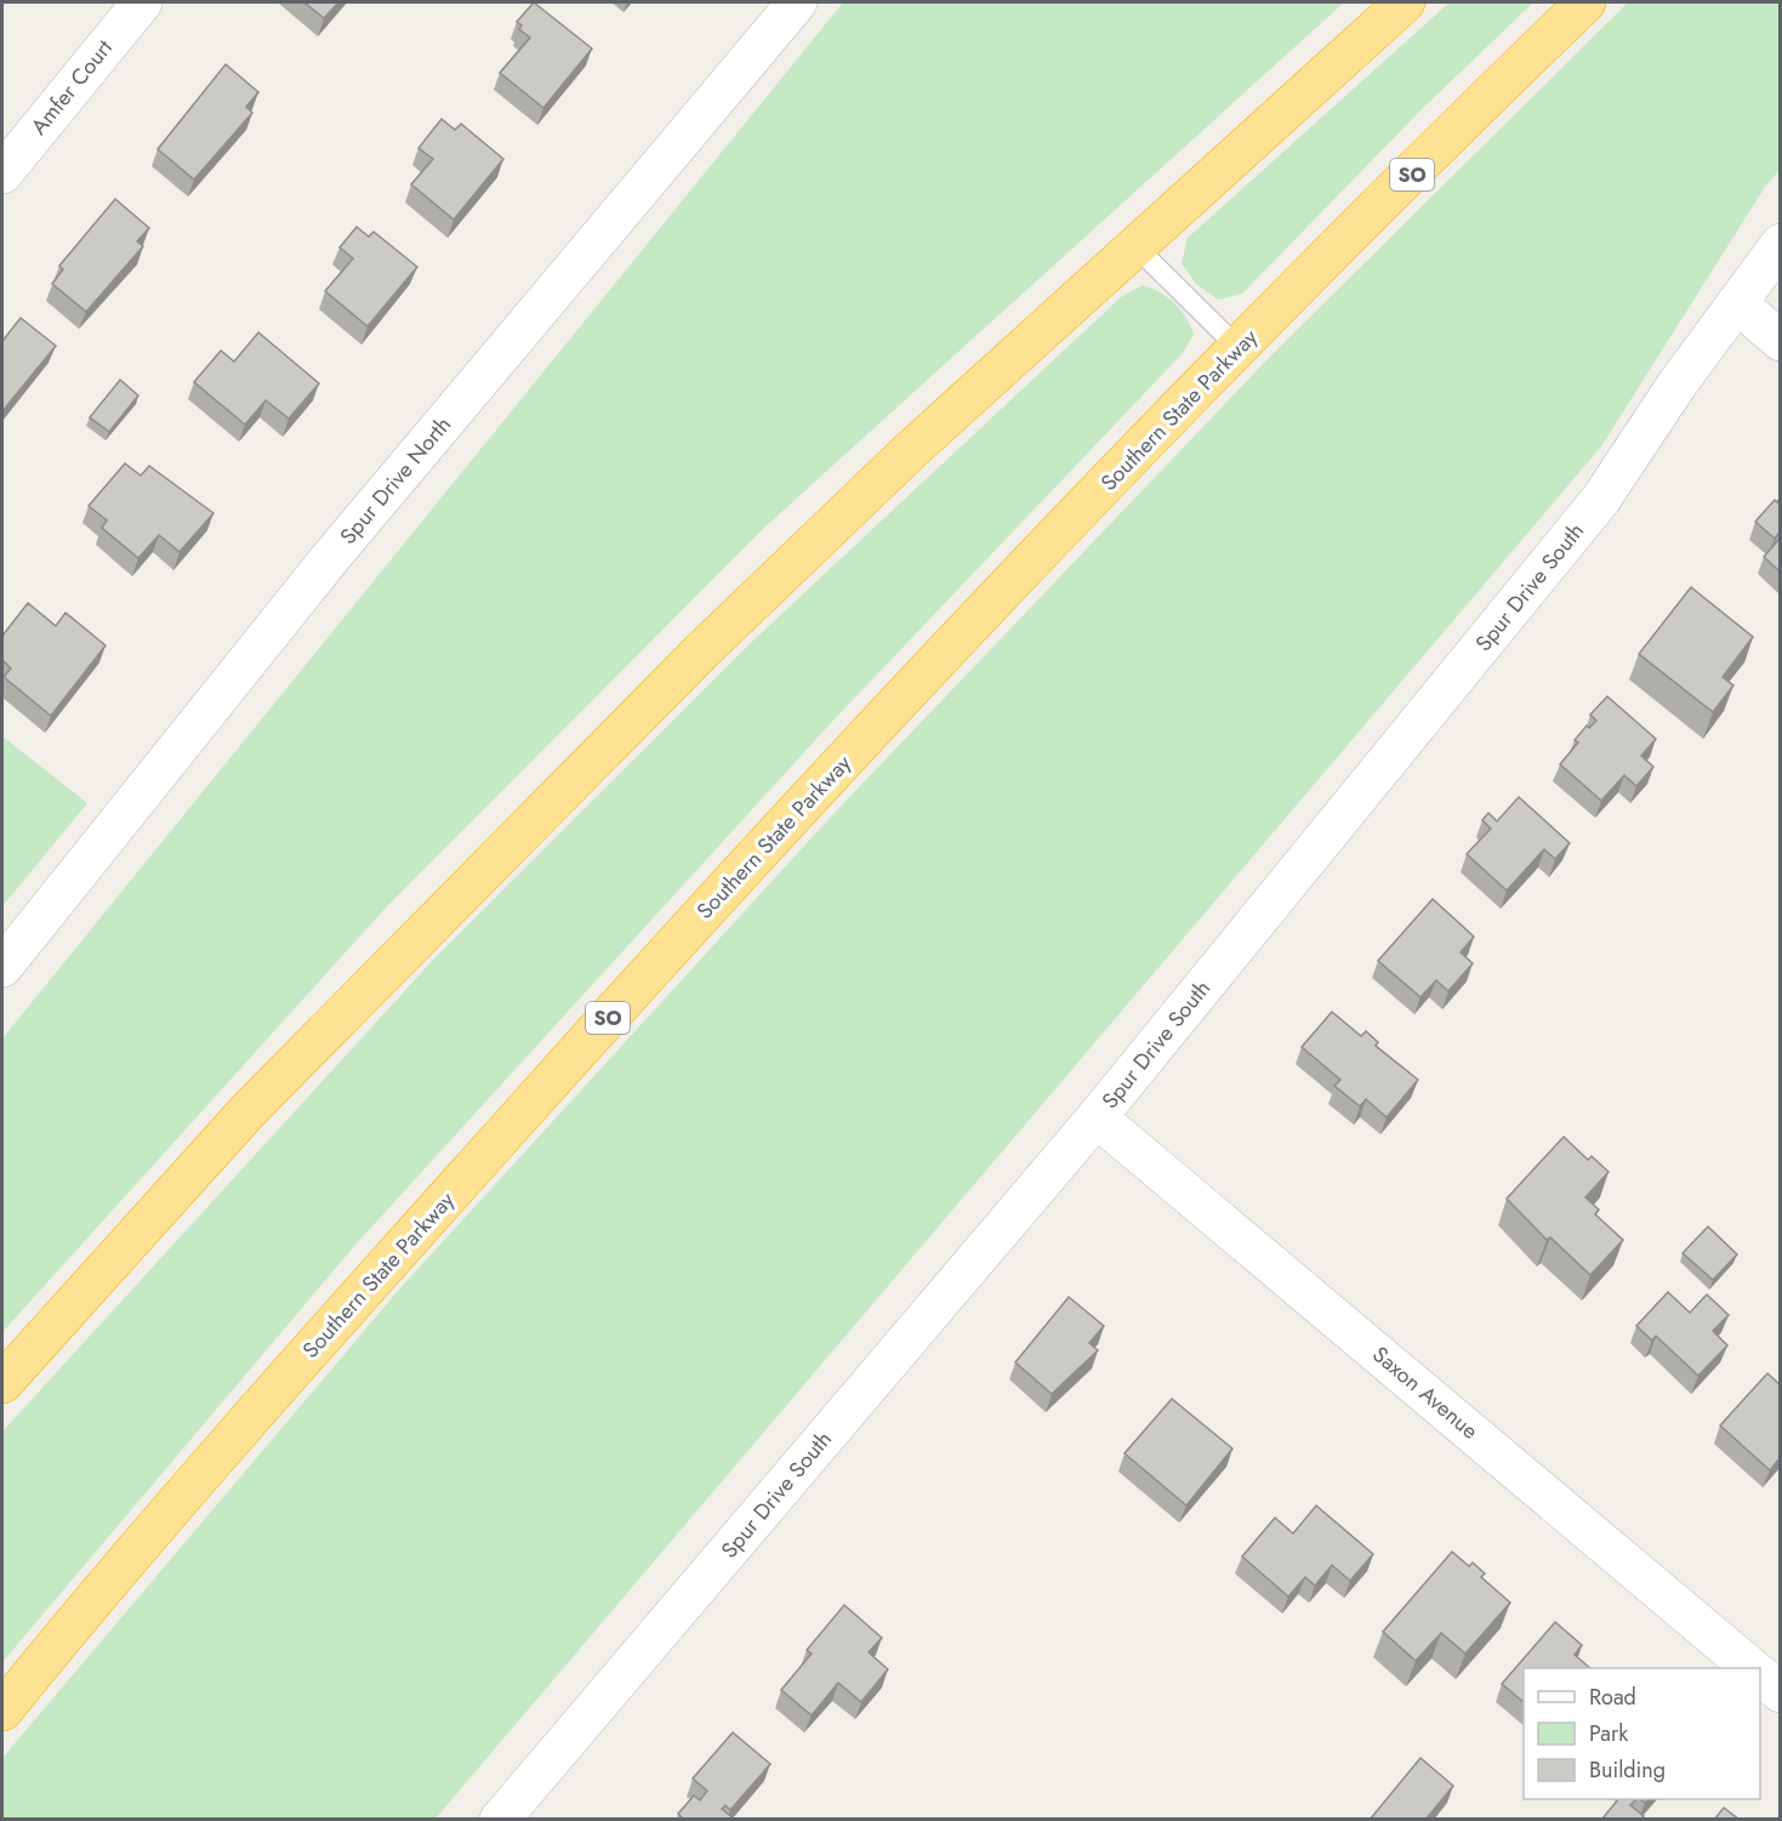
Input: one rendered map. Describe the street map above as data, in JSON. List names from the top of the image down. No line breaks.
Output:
{"streets":{"highway":["SO","Southern State Parkway"],"street":["Amfer Court","Spur Drive North","Spur Drive South","Saxon Avenue"]},"crossings":[["Spur Drive South","Saxon Avenue"]],"legend":["Road","Park","Building"]}
